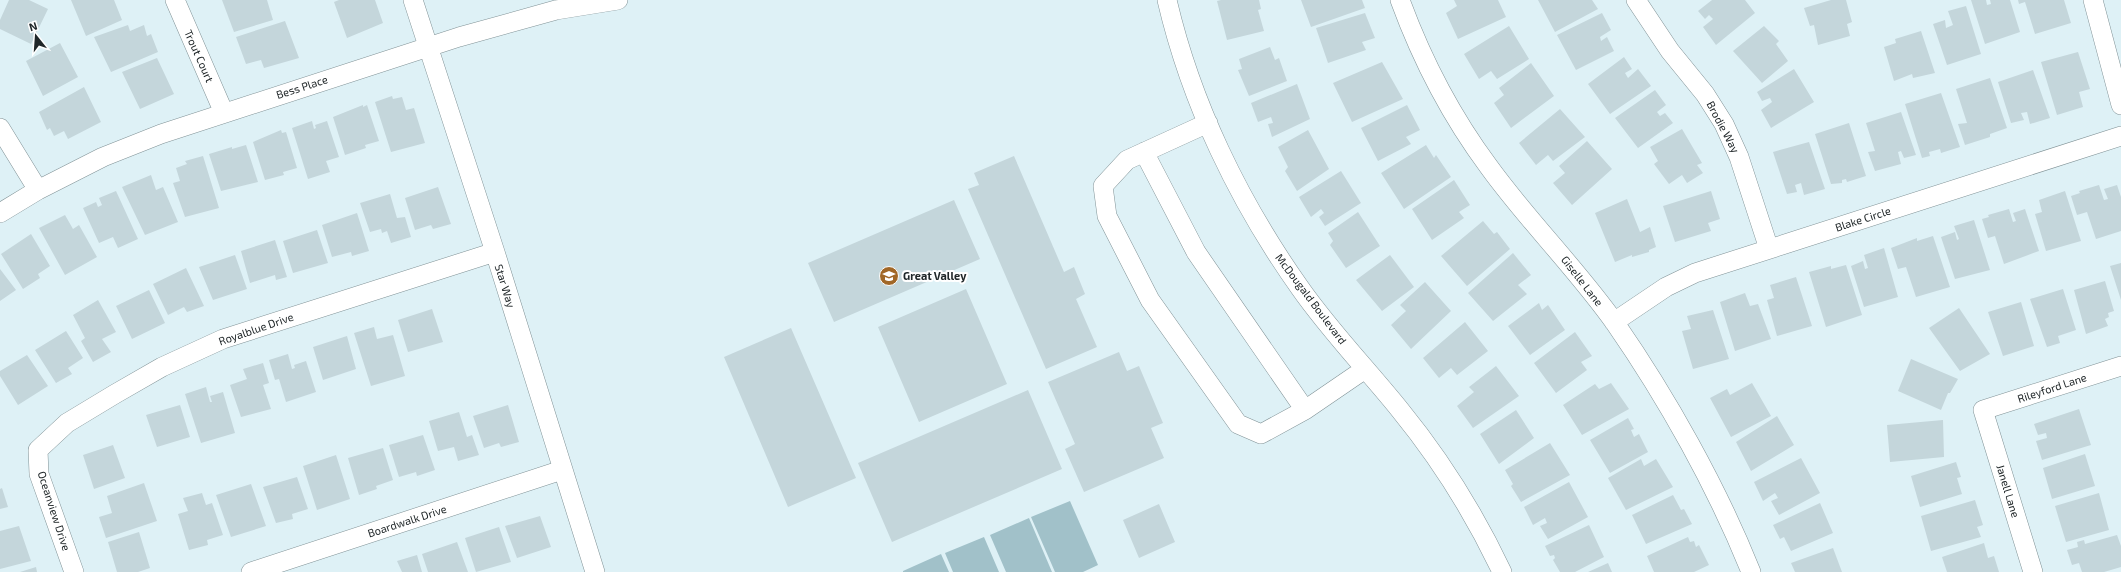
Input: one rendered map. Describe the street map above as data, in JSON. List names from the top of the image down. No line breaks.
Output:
{"streets":{"street":["Trout Court","Bess Place","Brodie Way","Blake Circle","Giselle Lane","Star Way","McDougald Boulevard","Royalblue Drive","Rileyford Lane","Janell Lane","Oceanview Drive","Boardwalk Drive"]},"crossings":[["Trout Court","Bess Place"],["Bess Place","Star Way"],["Brodie Way","Blake Circle"],["Blake Circle","Giselle Lane"],["Star Way","Royalblue Drive"],["Star Way","Boardwalk Drive"],["Royalblue Drive","Oceanview Drive"],["Rileyford Lane","Janell Lane"]],"places":{"school or university":["Great Valley"]},"north":"top"}
